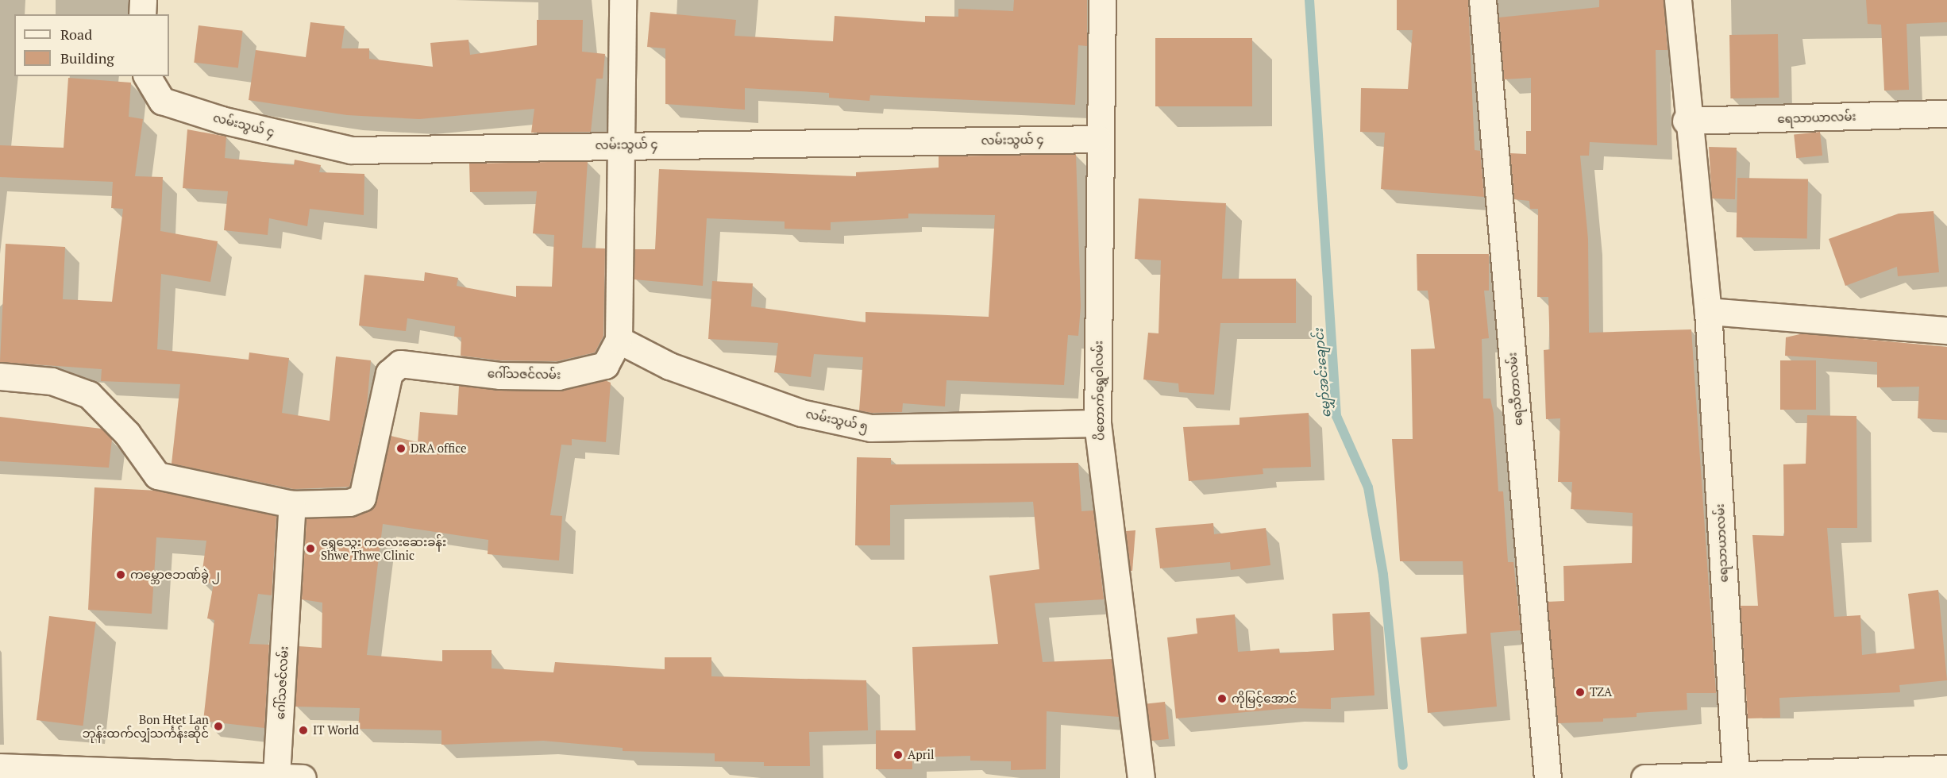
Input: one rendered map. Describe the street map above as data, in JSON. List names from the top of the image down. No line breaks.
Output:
{"streets":{"street":["ရေသာယာလမ်း","လမ်းသွယ် ၄","ဂေါ်သဇင်လမ်း","ရေသီတာလမ်း","ပိတောက်ရွှေဝါလမ်း","လမ်းသွယ် ၅"]},"crossings":[["လမ်းသွယ် ၄","ဂေါ်သဇင်လမ်း"],["လမ်းသွယ် ၄","ပိတောက်ရွှေဝါလမ်း"],["ဂေါ်သဇင်လမ်း","လမ်းသွယ် ၅"],["ပိတောက်ရွှေဝါလမ်း","လမ်းသွယ် ၅"]],"water":["မျှော်အင်းချောင်း"],"places":["DRA office","ရွှေသွေး ကလေးဆေးခန်း Shwe Thwe Clinic","ကမ္ဘောဇဘဏ်ခွဲ ၂","TZA","ကိုမြင့်အောင်","Bon Htet Lan ဘုန်းထက်လျှံသင်္ကန်းဆိုင်","IT World","April"],"legend":["Road","Building"]}
